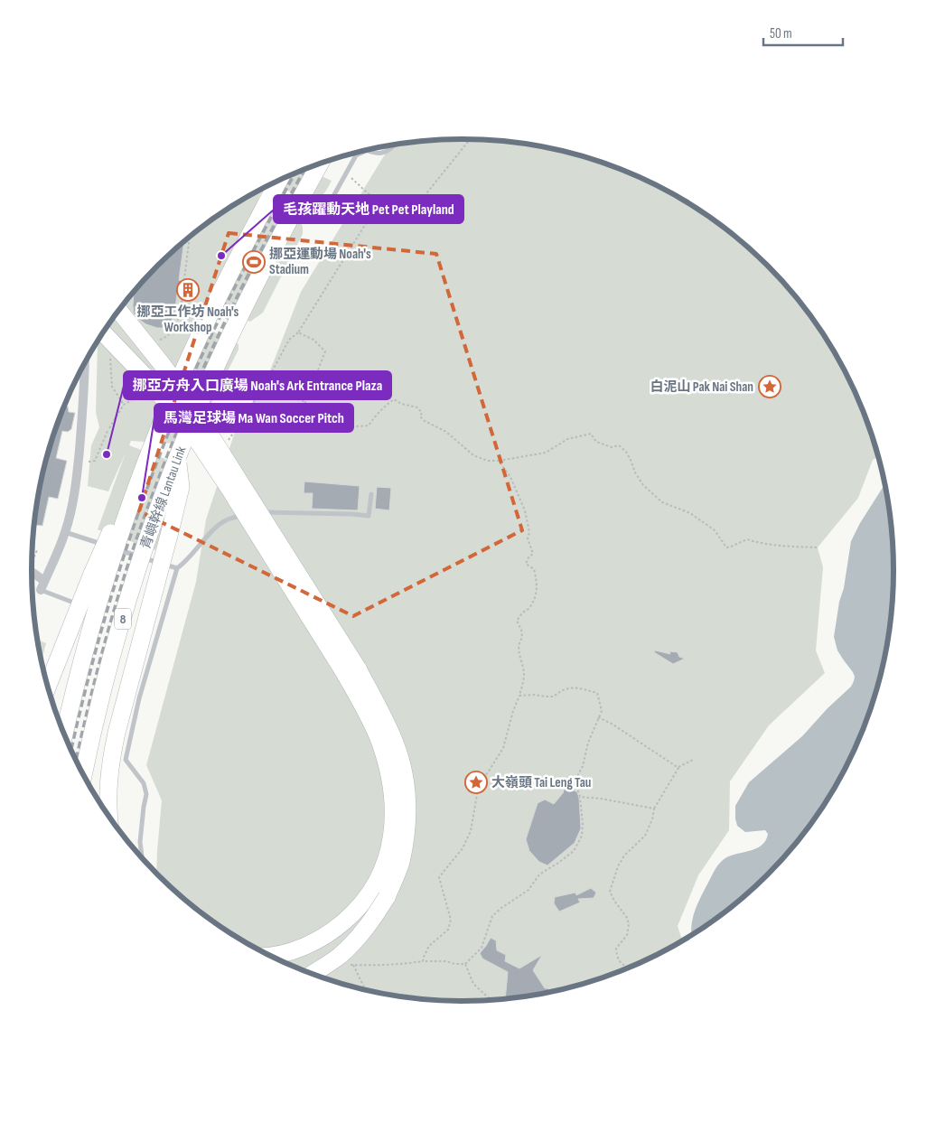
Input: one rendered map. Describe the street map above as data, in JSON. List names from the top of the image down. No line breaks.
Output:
{"streets":{"highway":["青嶼幹線 Lantau Link","8"]},"places":{"other":["毛孩躍動天地 Pet Pet Playland","挪亞方舟入口廣場 Noah's Ark Entrance Plaza","馬灣足球場 Ma Wan Soccer Pitch"],"sports":["挪亞運動場 Noah's Stadium"],"building":["挪亞工作坊 Noah's Workshop"],"place":["白泥山 Pak Nai Shan","大嶺頭 Tai Leng Tau"]},"scale_bar":"50 m"}
